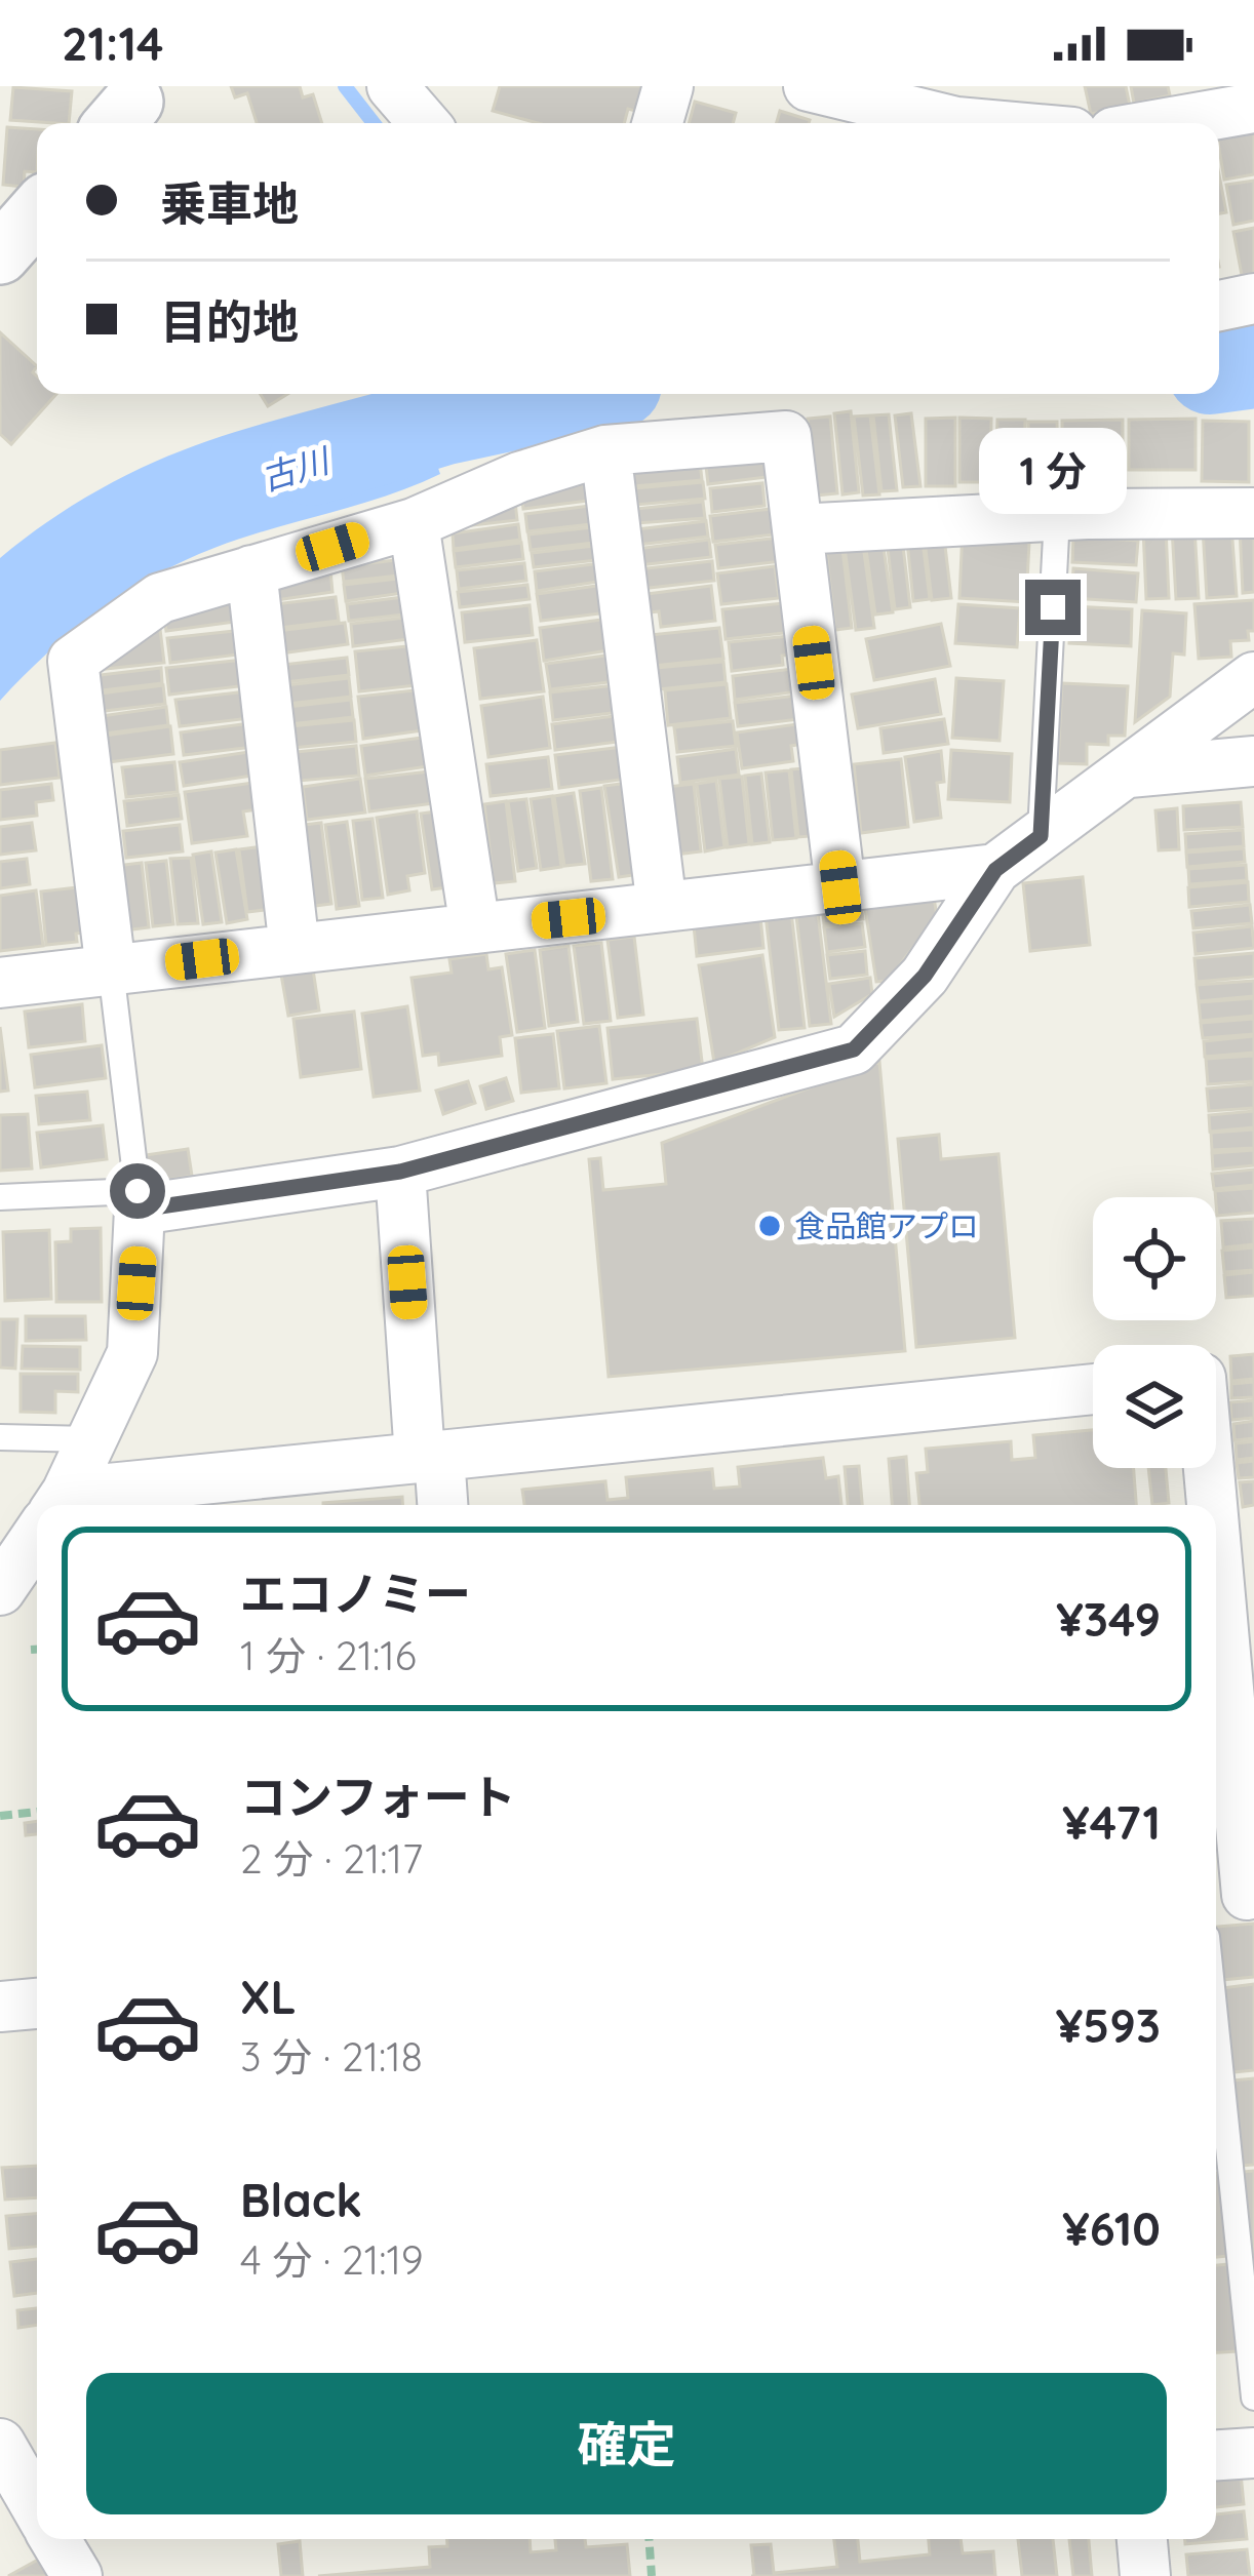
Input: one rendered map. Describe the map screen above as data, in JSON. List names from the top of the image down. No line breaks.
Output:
{"water":["古川"],"places":["食品館アプロ"],"page":{"status":"21:14","banner":["乗車地","目的地"],"bubble":"1 分","list":[{"name":"エコノミー","note":"1 分 · 21:16","value":"¥349"},{"name":"コンフォート","note":"2 分 · 21:17","value":"¥471"},{"name":"XL","note":"3 分 · 21:18","value":"¥593"},{"name":"Black","note":"4 分 · 21:19","value":"¥610"}],"buttons":"確定"}}
